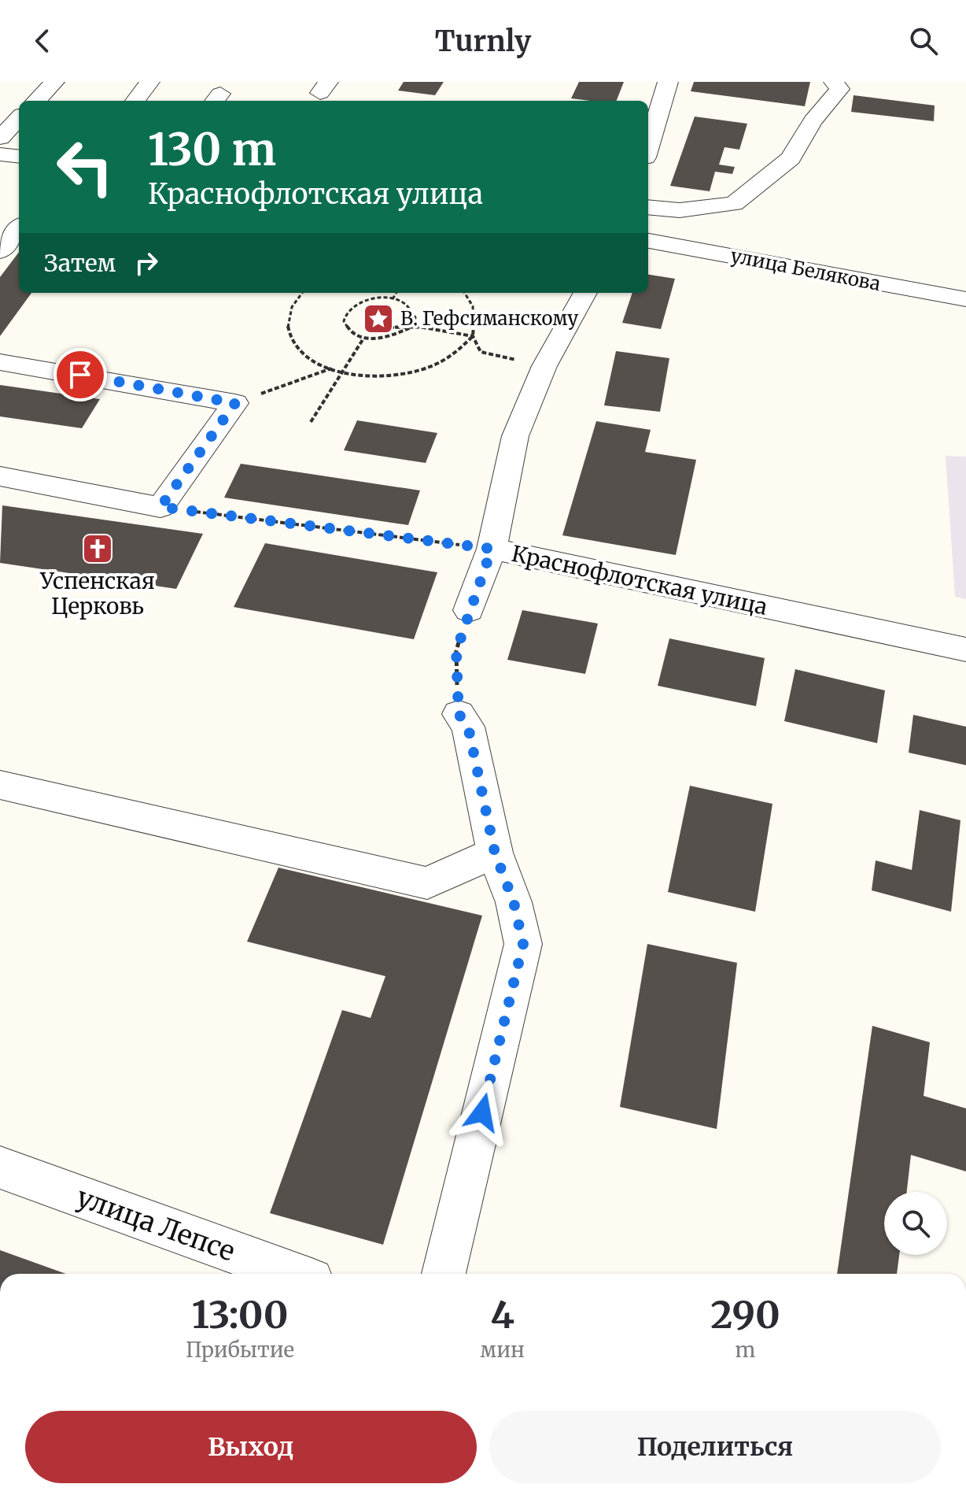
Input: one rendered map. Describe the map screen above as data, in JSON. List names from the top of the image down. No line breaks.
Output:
{"streets":{"street":["улица Белякова","Краснофлотская улица","улица Лепсе"]},"places":{"place":["В. Гефсиманскому"],"church":["Успенская Церковь"]},"page":{"header":"Turnly","turn":["130 m","Краснофлотская улица"],"then":"Затем","eta":["13:00","Прибытие","4","мин","290","m"],"buttons":["Выход","Поделиться"]}}
